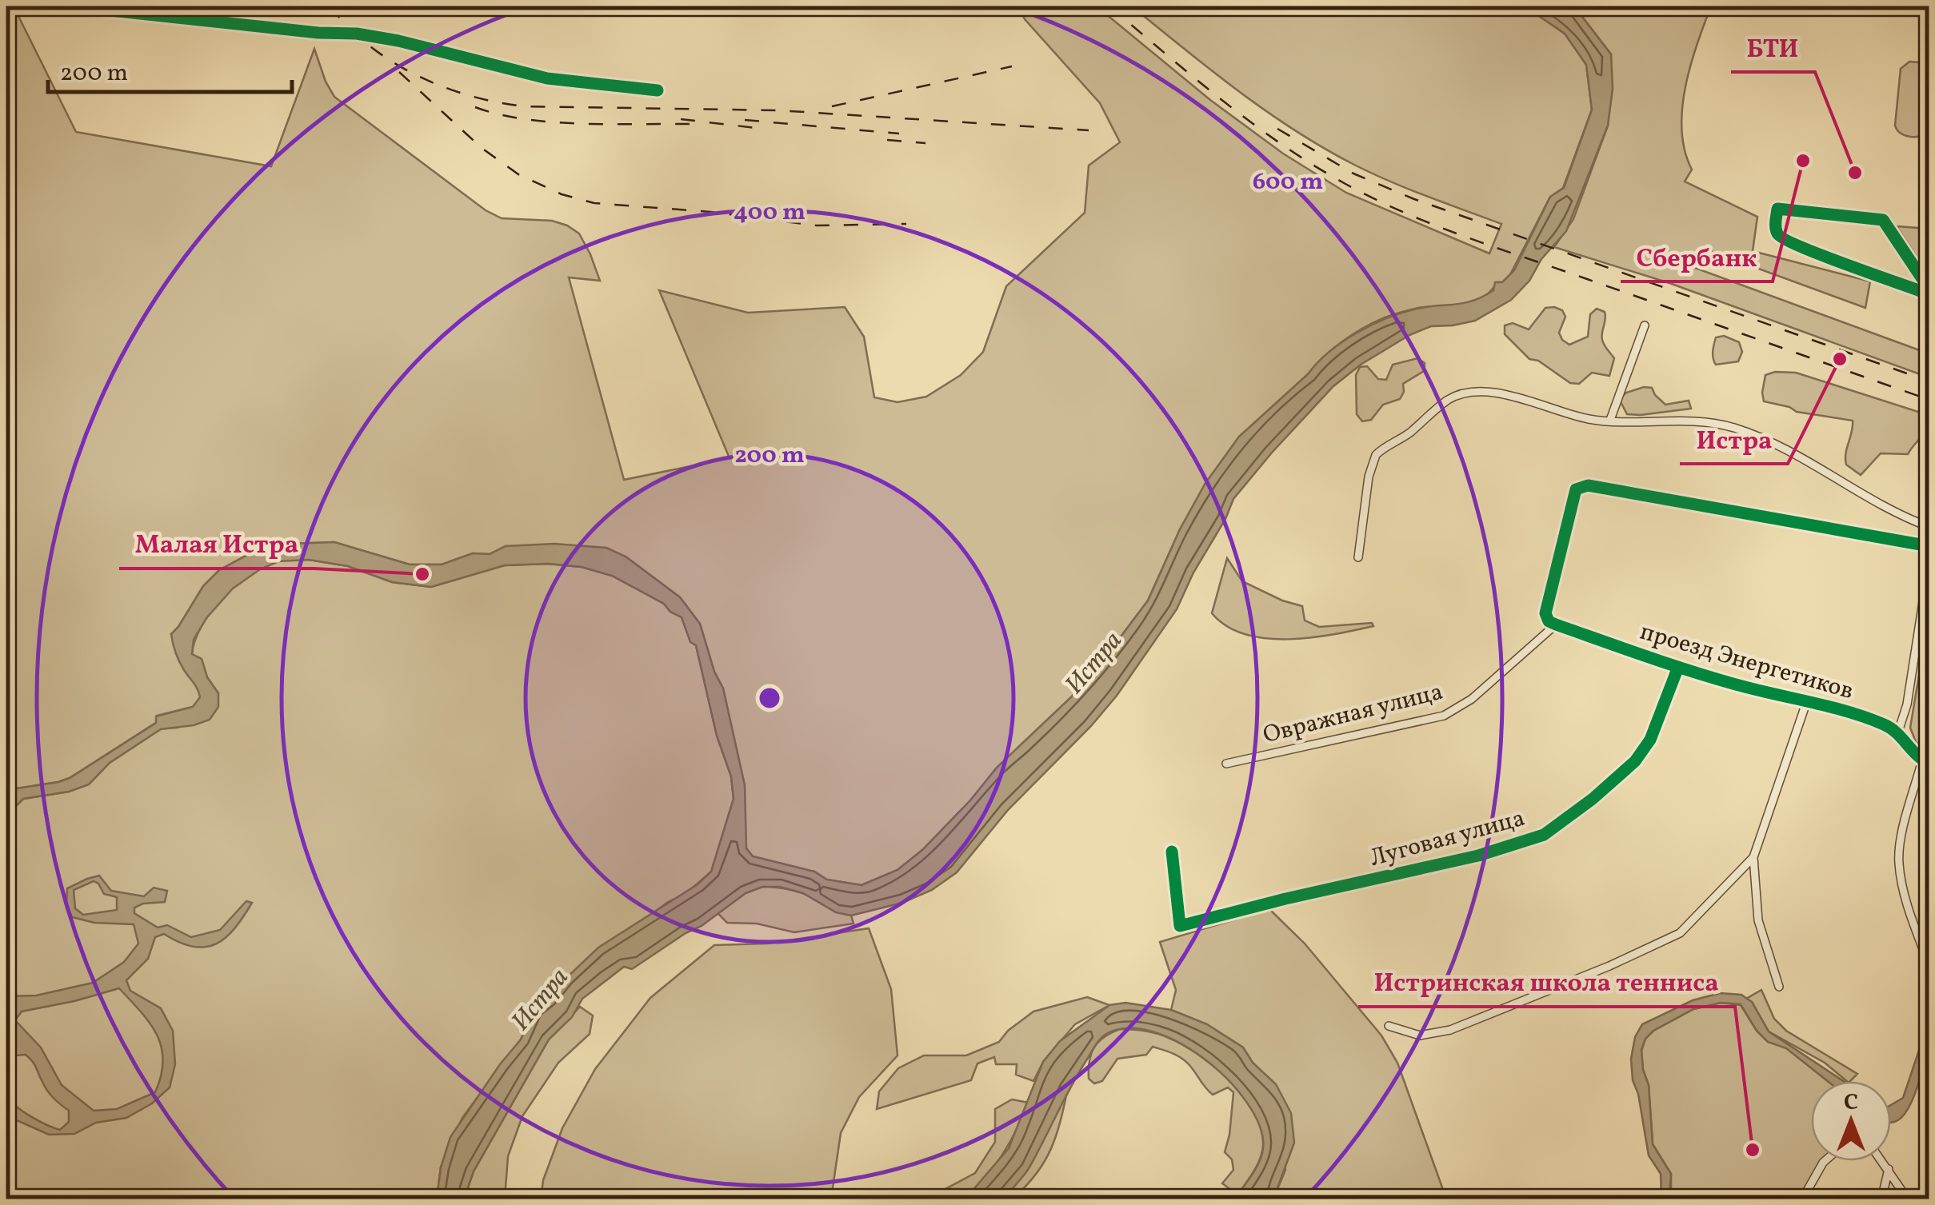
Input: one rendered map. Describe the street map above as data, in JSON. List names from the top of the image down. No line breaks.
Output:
{"streets":{"street":["проезд Энергетиков","Овражная улица","Луговая улица"]},"crossings":[["проезд Энергетиков","Овражная улица"],["проезд Энергетиков","Луговая улица"]],"water":["Истра"],"places":["Сбербанк","БТИ","Истра","Малая Истра","Истринская школа тенниса"],"scale_bar":"200 m","north":"top","rings":["600 m","400 m","200 m"]}
